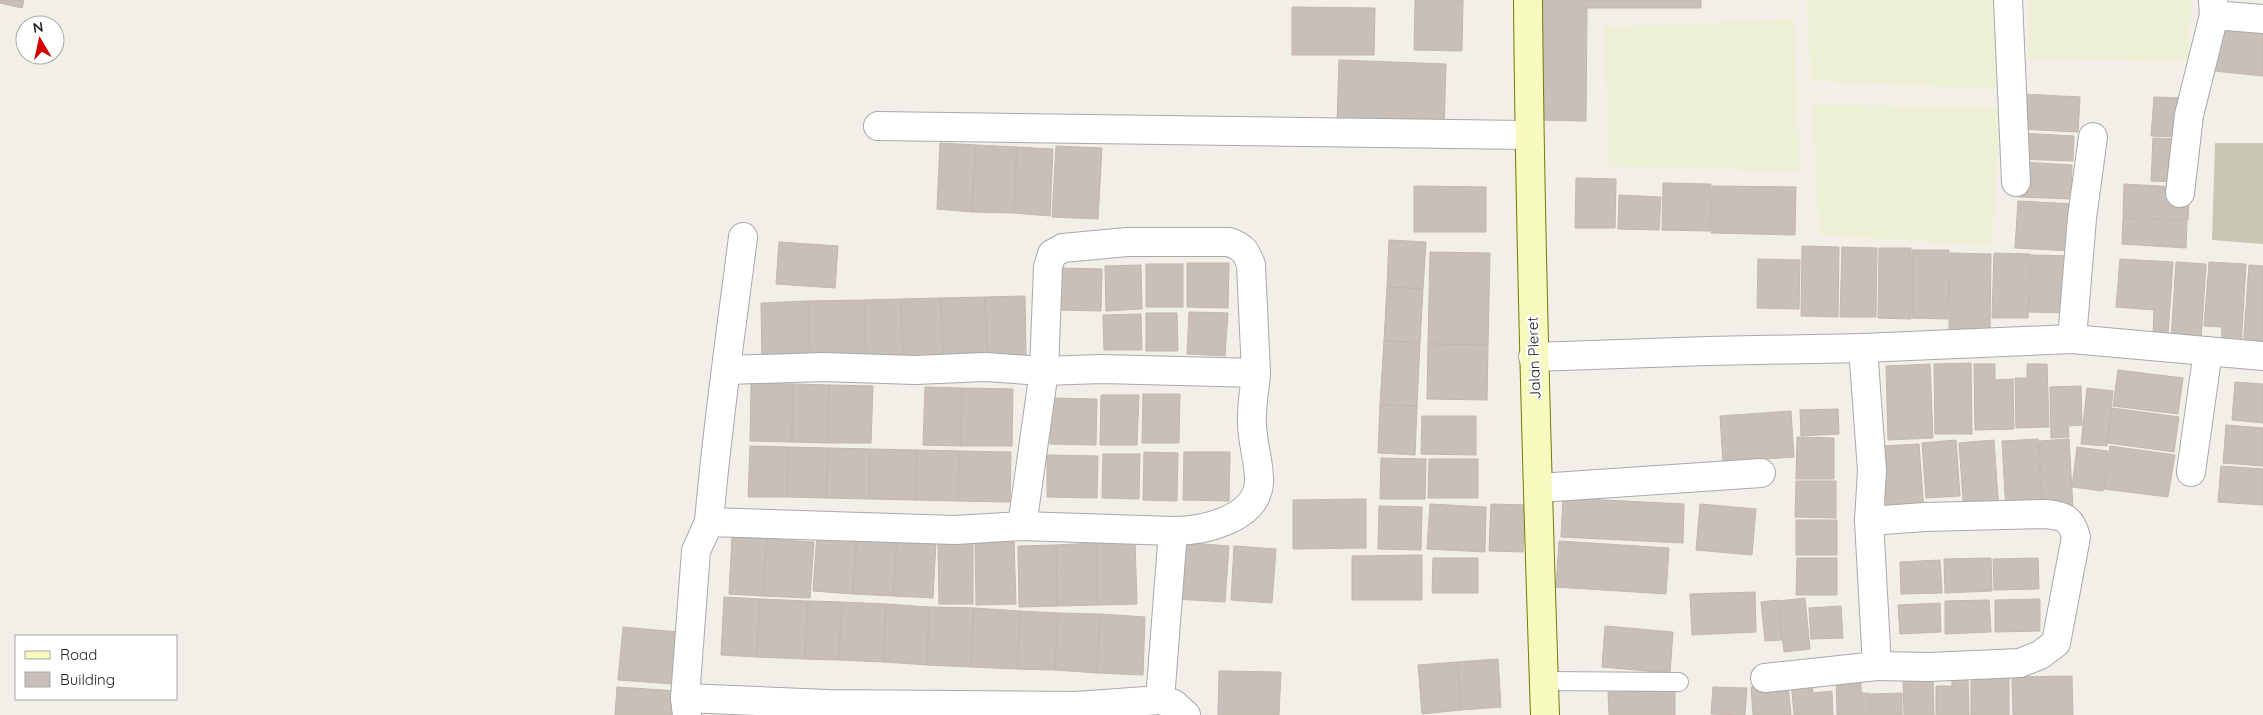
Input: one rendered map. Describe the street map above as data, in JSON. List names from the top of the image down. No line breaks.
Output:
{"streets":{"main road":["Jalan Pleret"]},"legend":["Road","Building"],"north":"top"}
